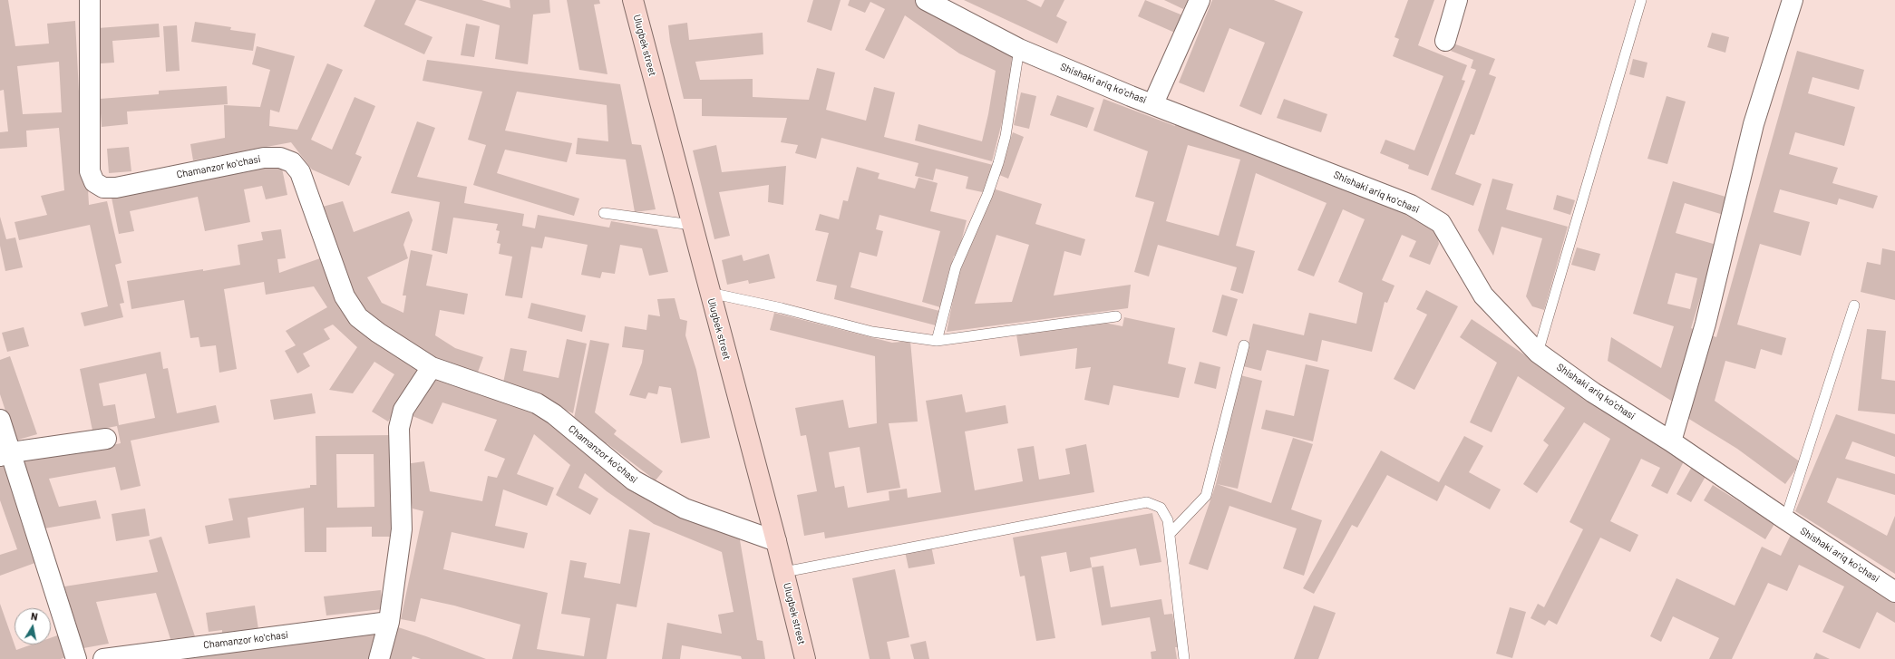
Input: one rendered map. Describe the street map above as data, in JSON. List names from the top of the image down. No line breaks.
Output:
{"streets":{"street":["Ulugbek street","Shishaki ariq koʻchasi","Chamanzor koʻchasi"]},"crossings":[["Ulugbek street","Chamanzor koʻchasi"]],"north":"top"}
